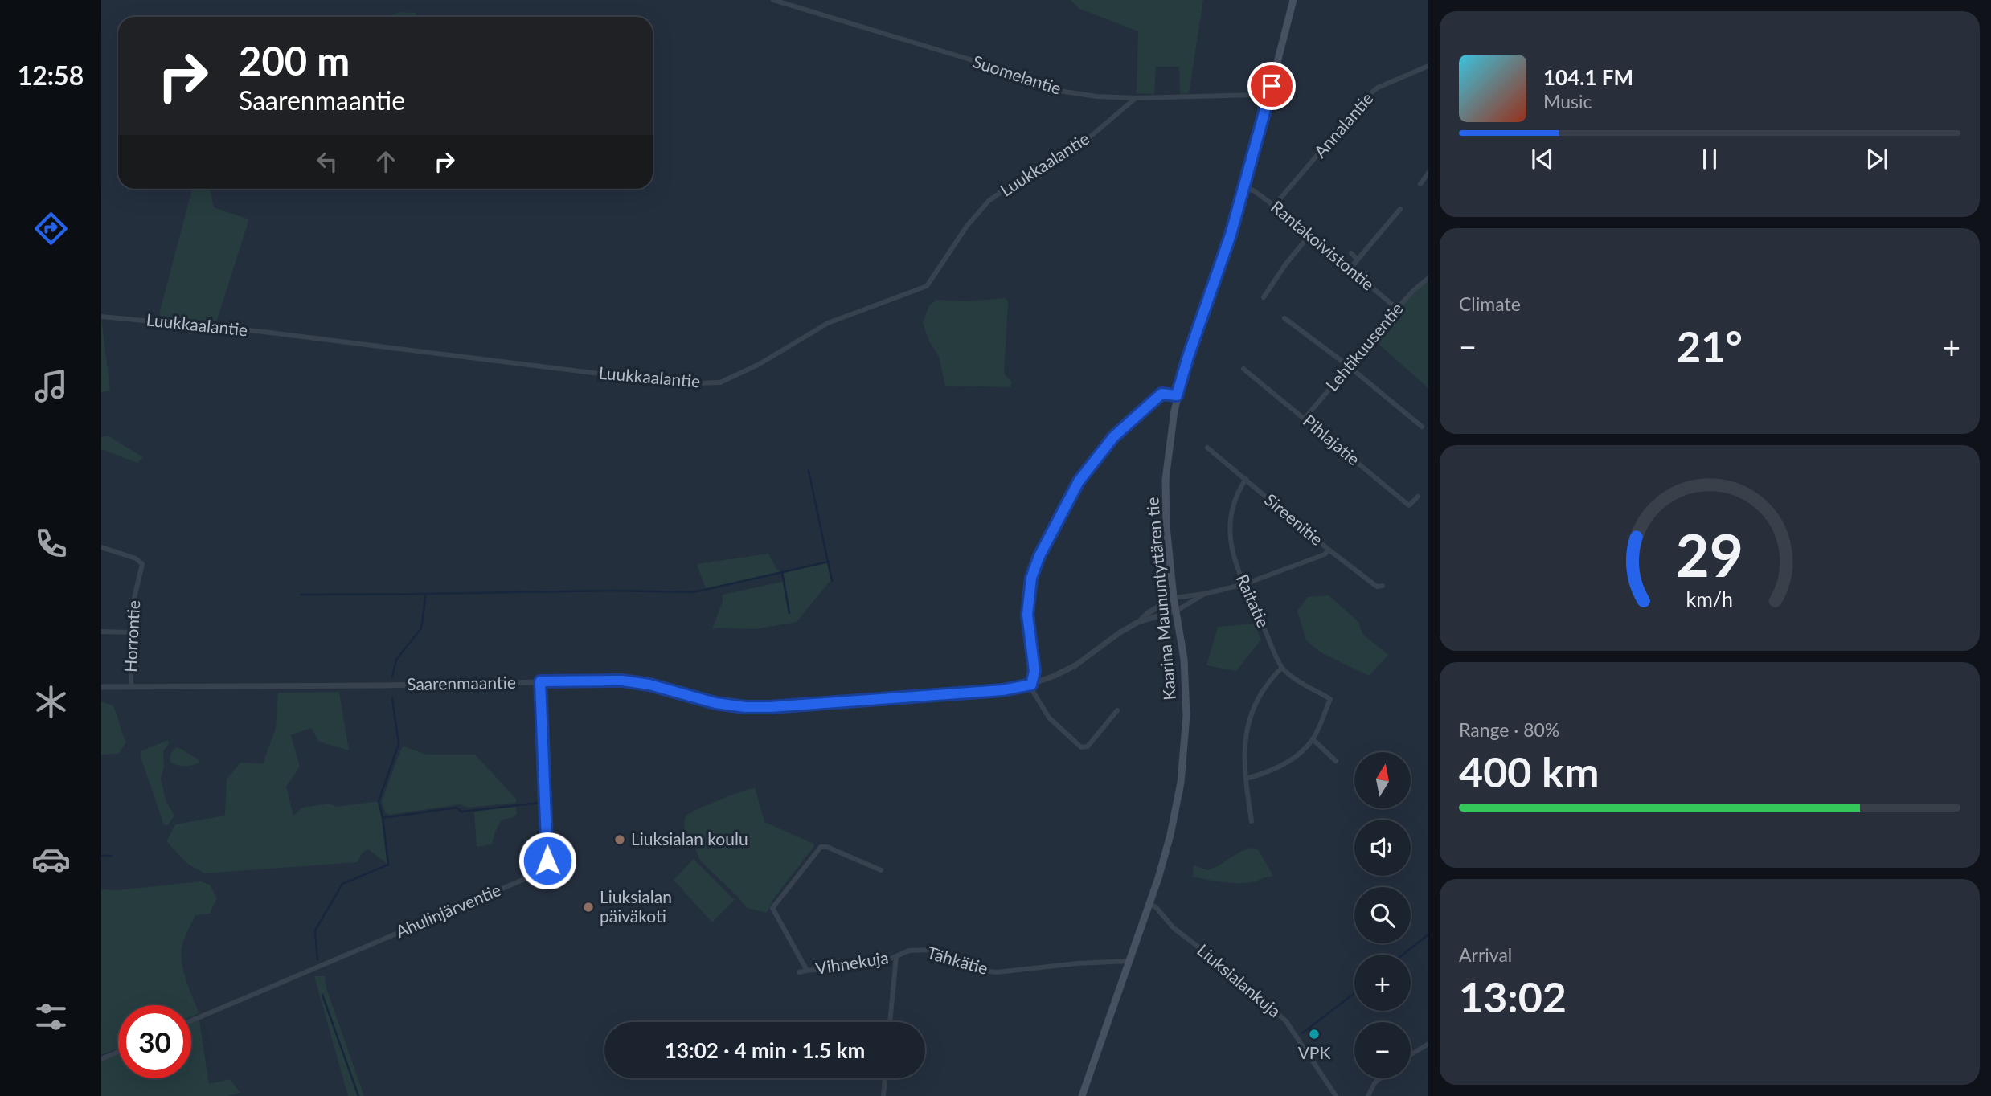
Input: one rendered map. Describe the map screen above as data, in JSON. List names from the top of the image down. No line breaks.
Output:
{"streets":{"main road":["Kaarina Maununtyttären tie"],"street":["Suomelantie","Annalantie","Luukkaalantie","Rantakoivistontie","Lehtikuusentie","Pihlajatie","Sireenitie","Raitatie","Horrontie","Saarenmaantie","Ahulinjärventie","Tähkätie","Vihnekuja","Liuksialankuja"]},"crossings":[["Suomelantie","Luukkaalantie"],["Suomelantie","Kaarina Maununtyttären tie"],["Annalantie","Rantakoivistontie"],["Rantakoivistontie","Lehtikuusentie"],["Rantakoivistontie","Kaarina Maununtyttären tie"],["Lehtikuusentie","Pihlajatie"],["Sireenitie","Raitatie"],["Kaarina Maununtyttären tie","Saarenmaantie"],["Kaarina Maununtyttären tie","Tähkätie"],["Kaarina Maununtyttären tie","Liuksialankuja"],["Horrontie","Saarenmaantie"],["Saarenmaantie","Ahulinjärventie"],["Tähkätie","Vihnekuja"]],"places":["Liuksialan koulu","Liuksialan päiväkoti","VPK"],"north":"top","page":{"tabs":"12:58","turn":["200 m","Saarenmaantie"],"song":["104.1 FM","Music"],"tile":["Climate",["Range · 80%","400 km"],["Arrival","13:02"]],"heat":["−","21°","+"],"map_buttons":["+","−"],"limit":"30","trip":"13:02 · 4 min · 1.5 km","gauge":["29","km/h"]}}
